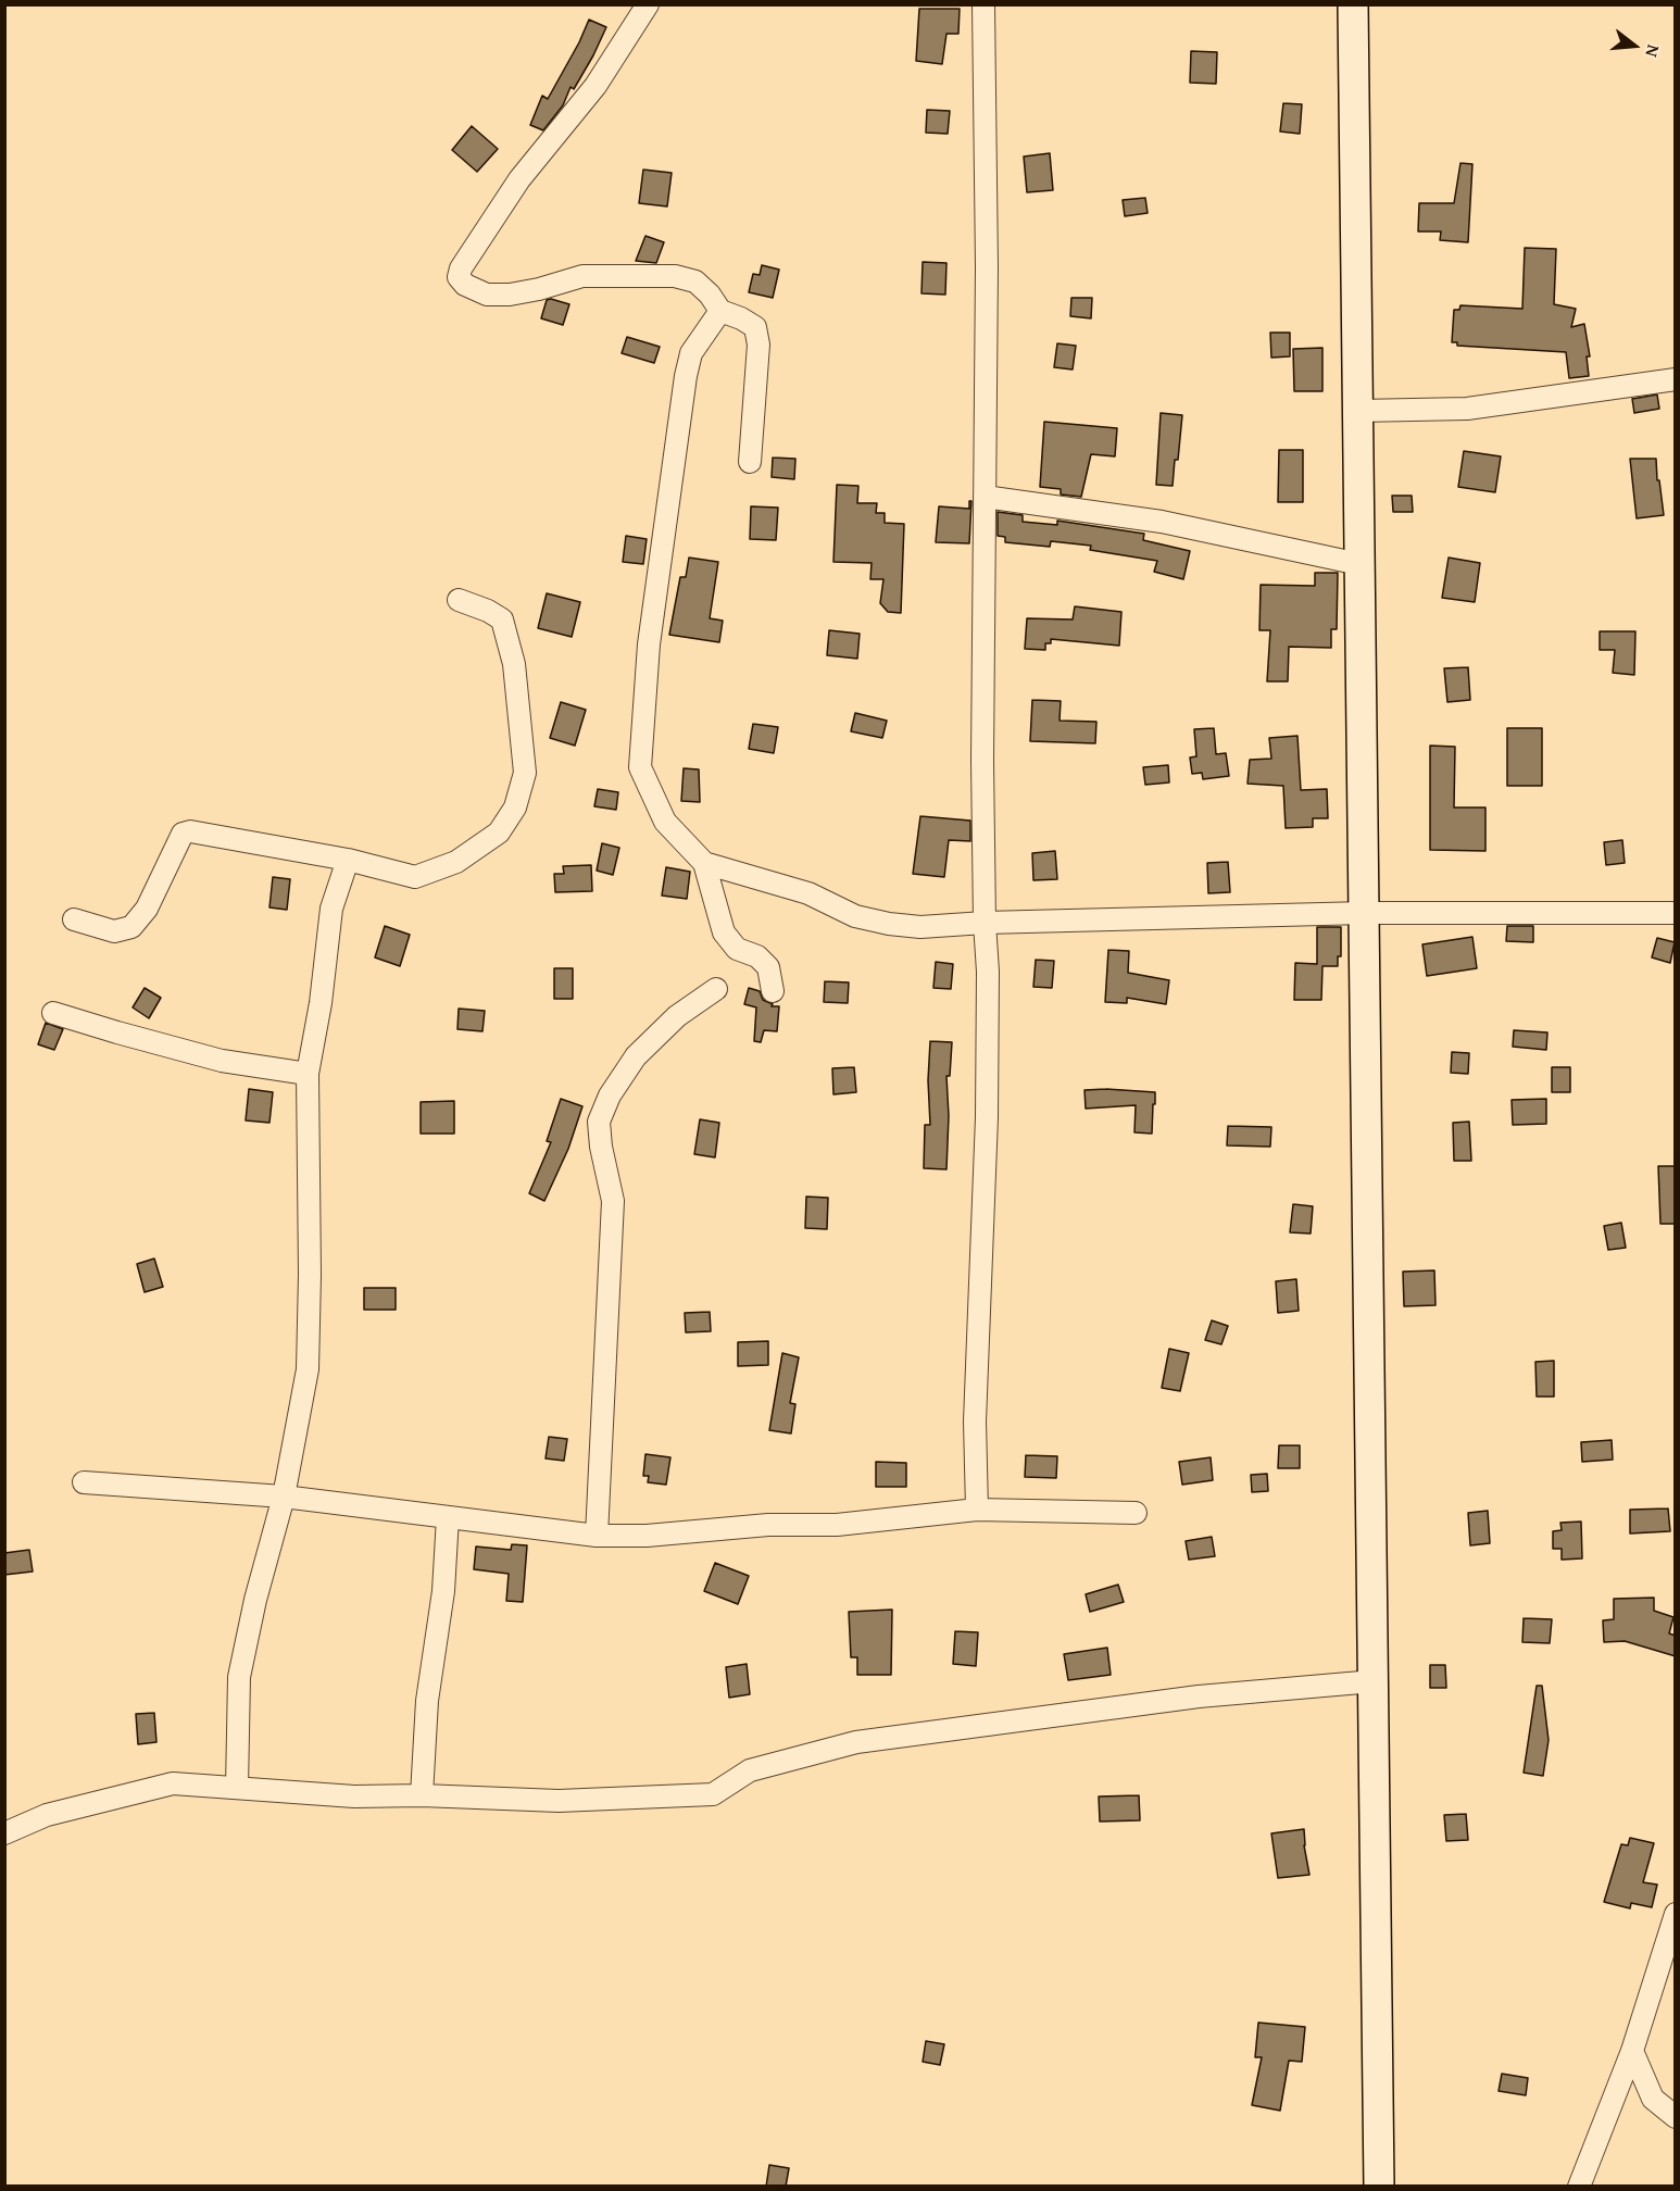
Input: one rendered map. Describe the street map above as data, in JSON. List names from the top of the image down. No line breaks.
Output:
{"north":"right"}
